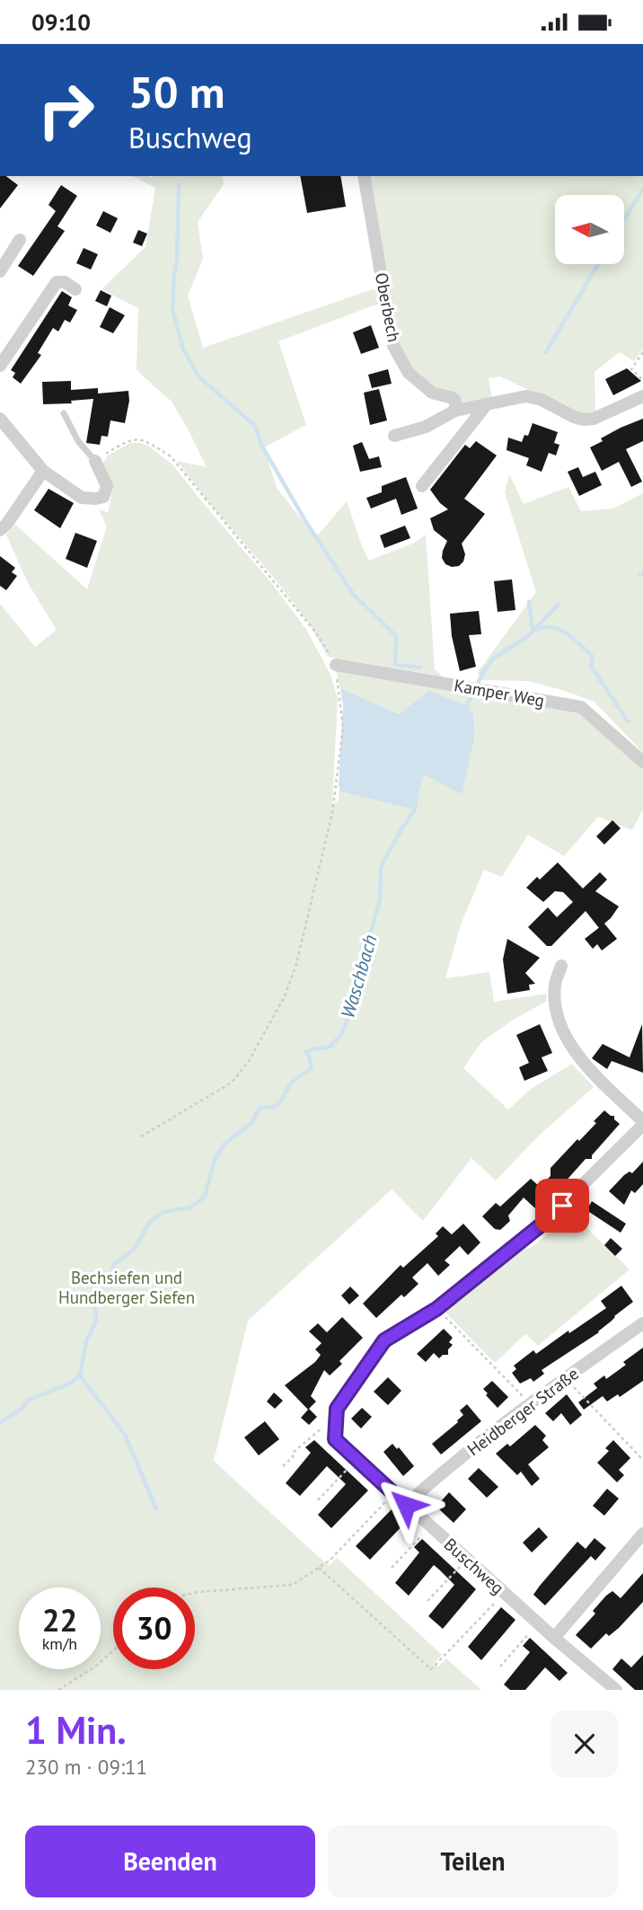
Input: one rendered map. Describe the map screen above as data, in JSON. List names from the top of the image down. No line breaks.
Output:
{"streets":{"street":["Oberbech","Kamper Weg","Heidberger Straße","Buschweg"]},"crossings":[["Heidberger Straße","Buschweg"]],"water":["Waschbach"],"parks":["Bechsiefen und Hundberger Siefen"],"north":"left","page":{"status":"09:10","turn":["50 m","Buschweg"],"speed":"22 km/h","limit":"30","heading":["1 Min.","230 m · 09:11"],"buttons":["Beenden","Teilen"]}}
